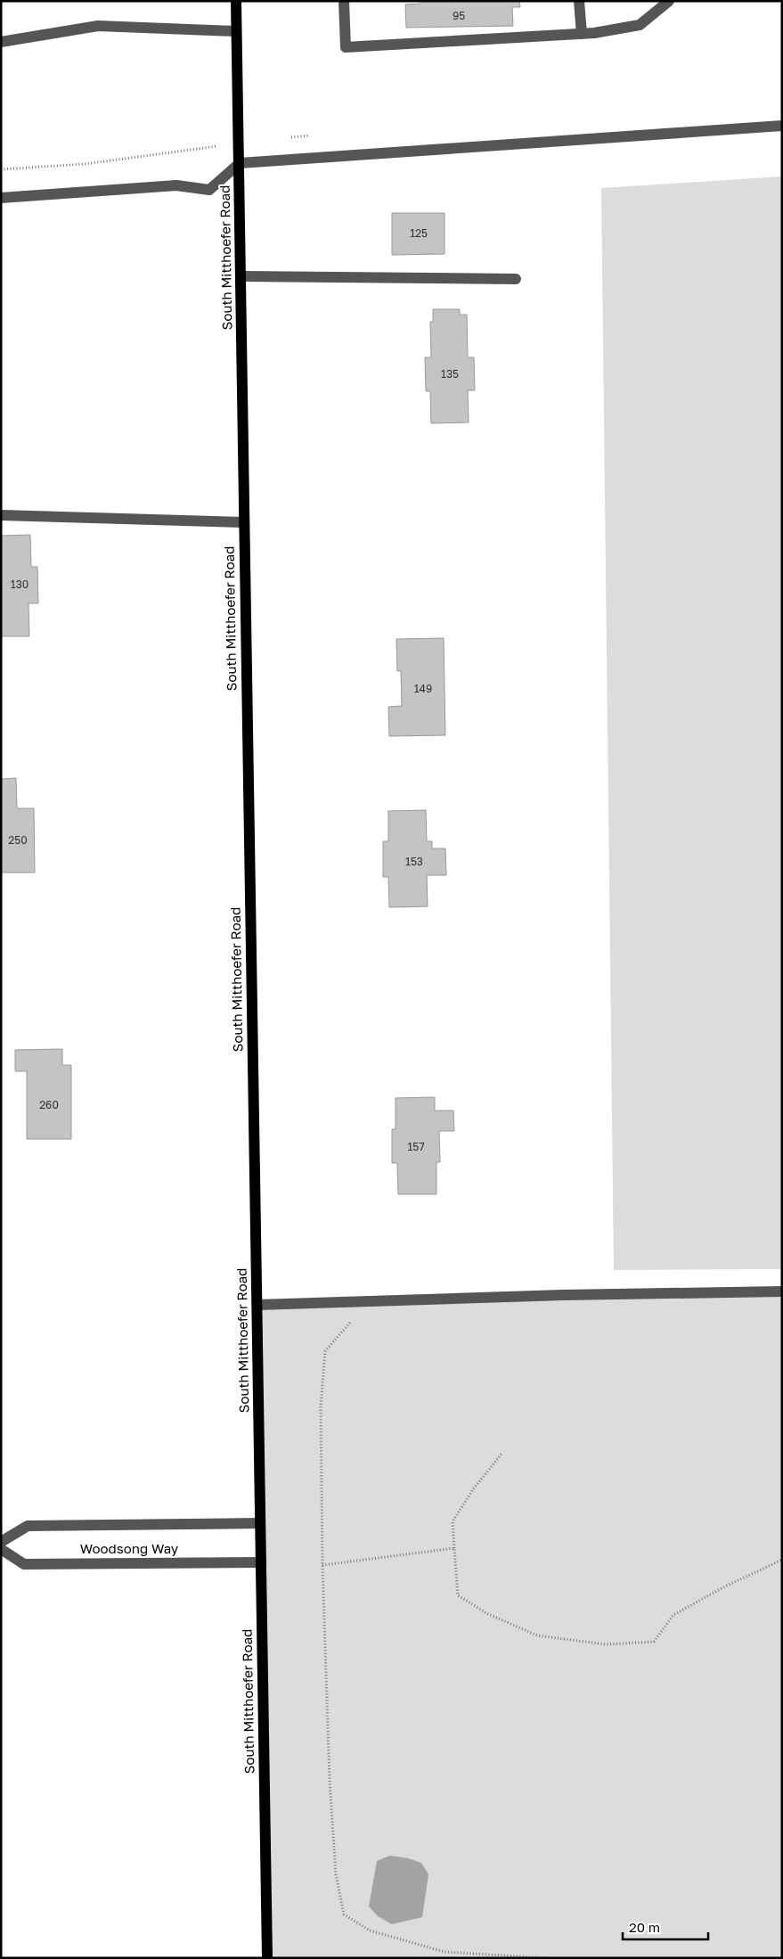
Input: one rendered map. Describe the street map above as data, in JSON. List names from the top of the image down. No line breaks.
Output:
{"streets":{"main road":["South Mitthoefer Road"],"street":["Woodsong Way"]},"crossings":[["South Mitthoefer Road","Woodsong Way"]],"house_numbers":["95","125","135","130","149","250","153","260","157"],"scale_bar":"20 m"}
